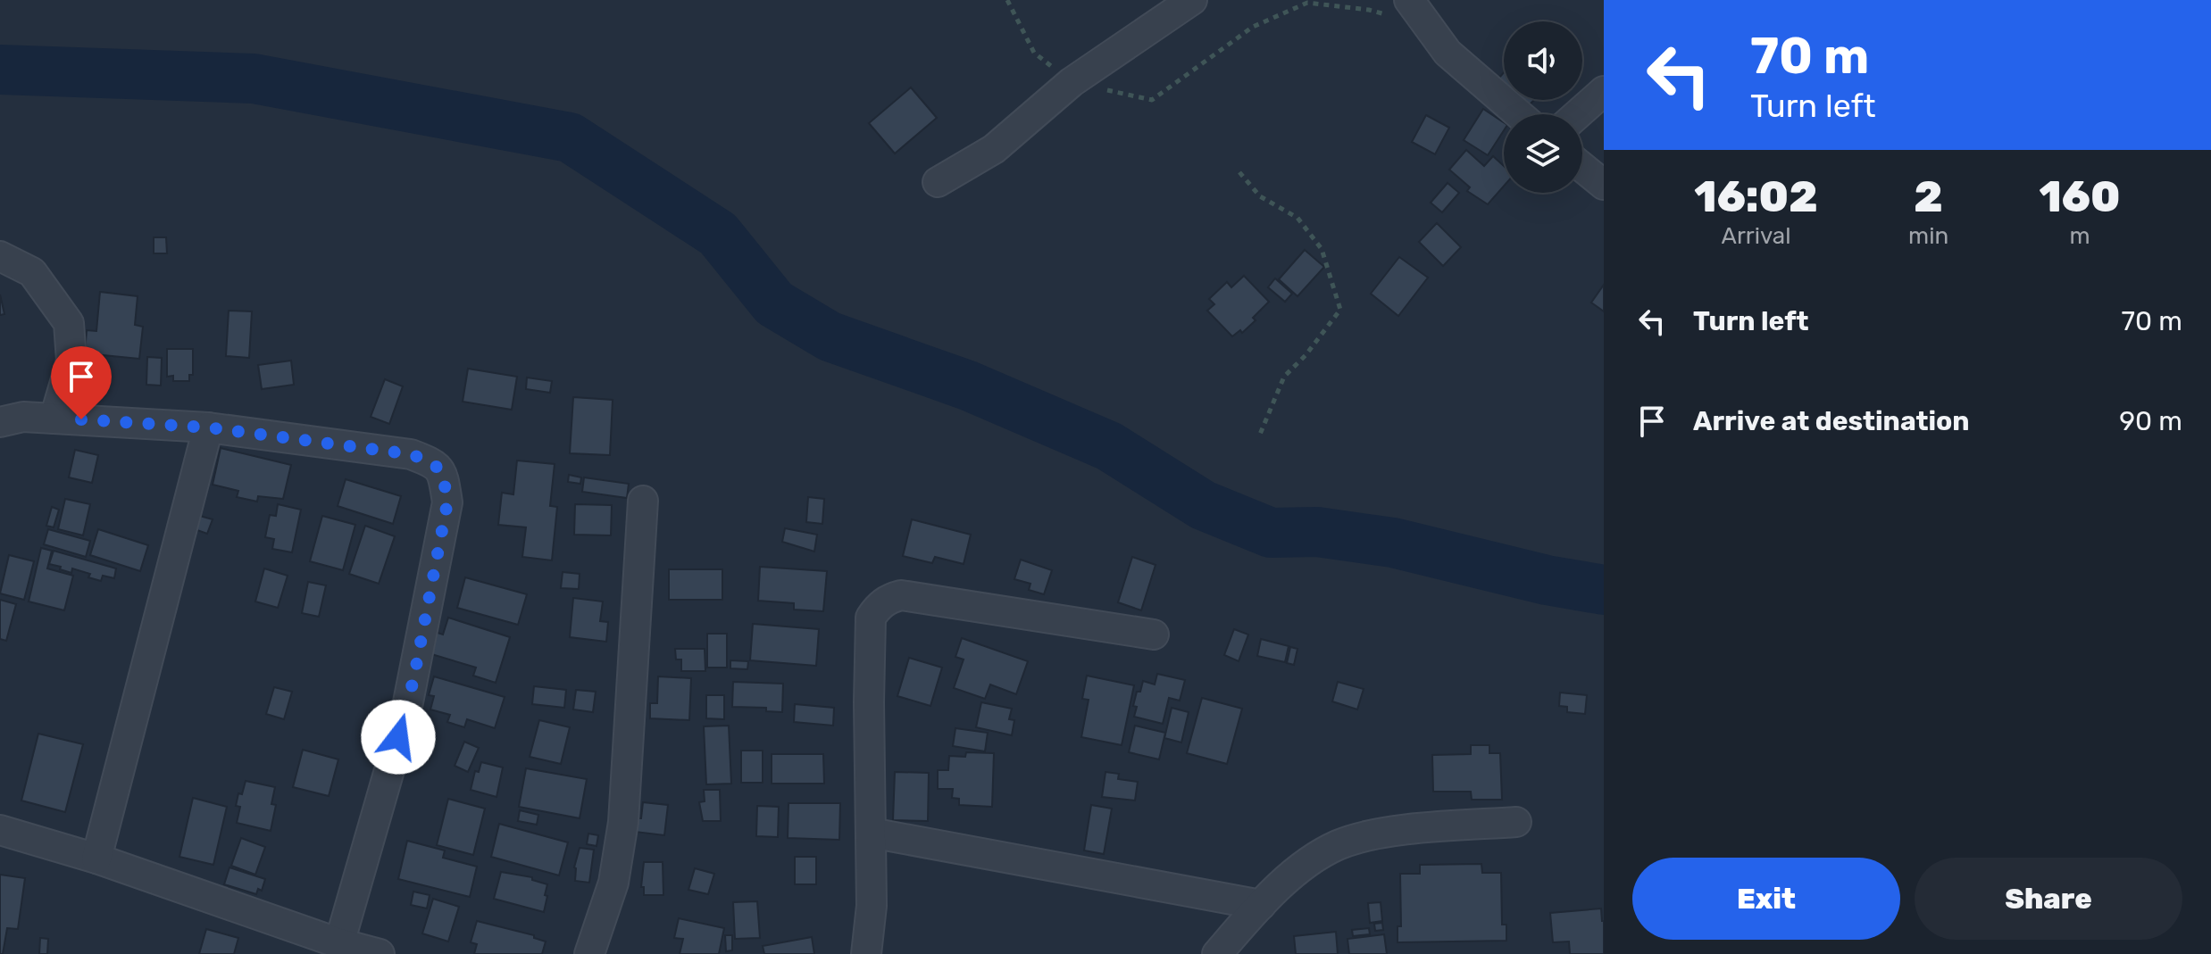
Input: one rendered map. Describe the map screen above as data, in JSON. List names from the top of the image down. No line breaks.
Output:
{"page":{"turn":["70 m","Turn left"],"eta":["16:02","Arrival","2","min","160","m"],"list":[{"name":"Turn left","value":"70 m"},{"name":"Arrive at destination","value":"90 m"}],"buttons":["Exit","Share"]}}
